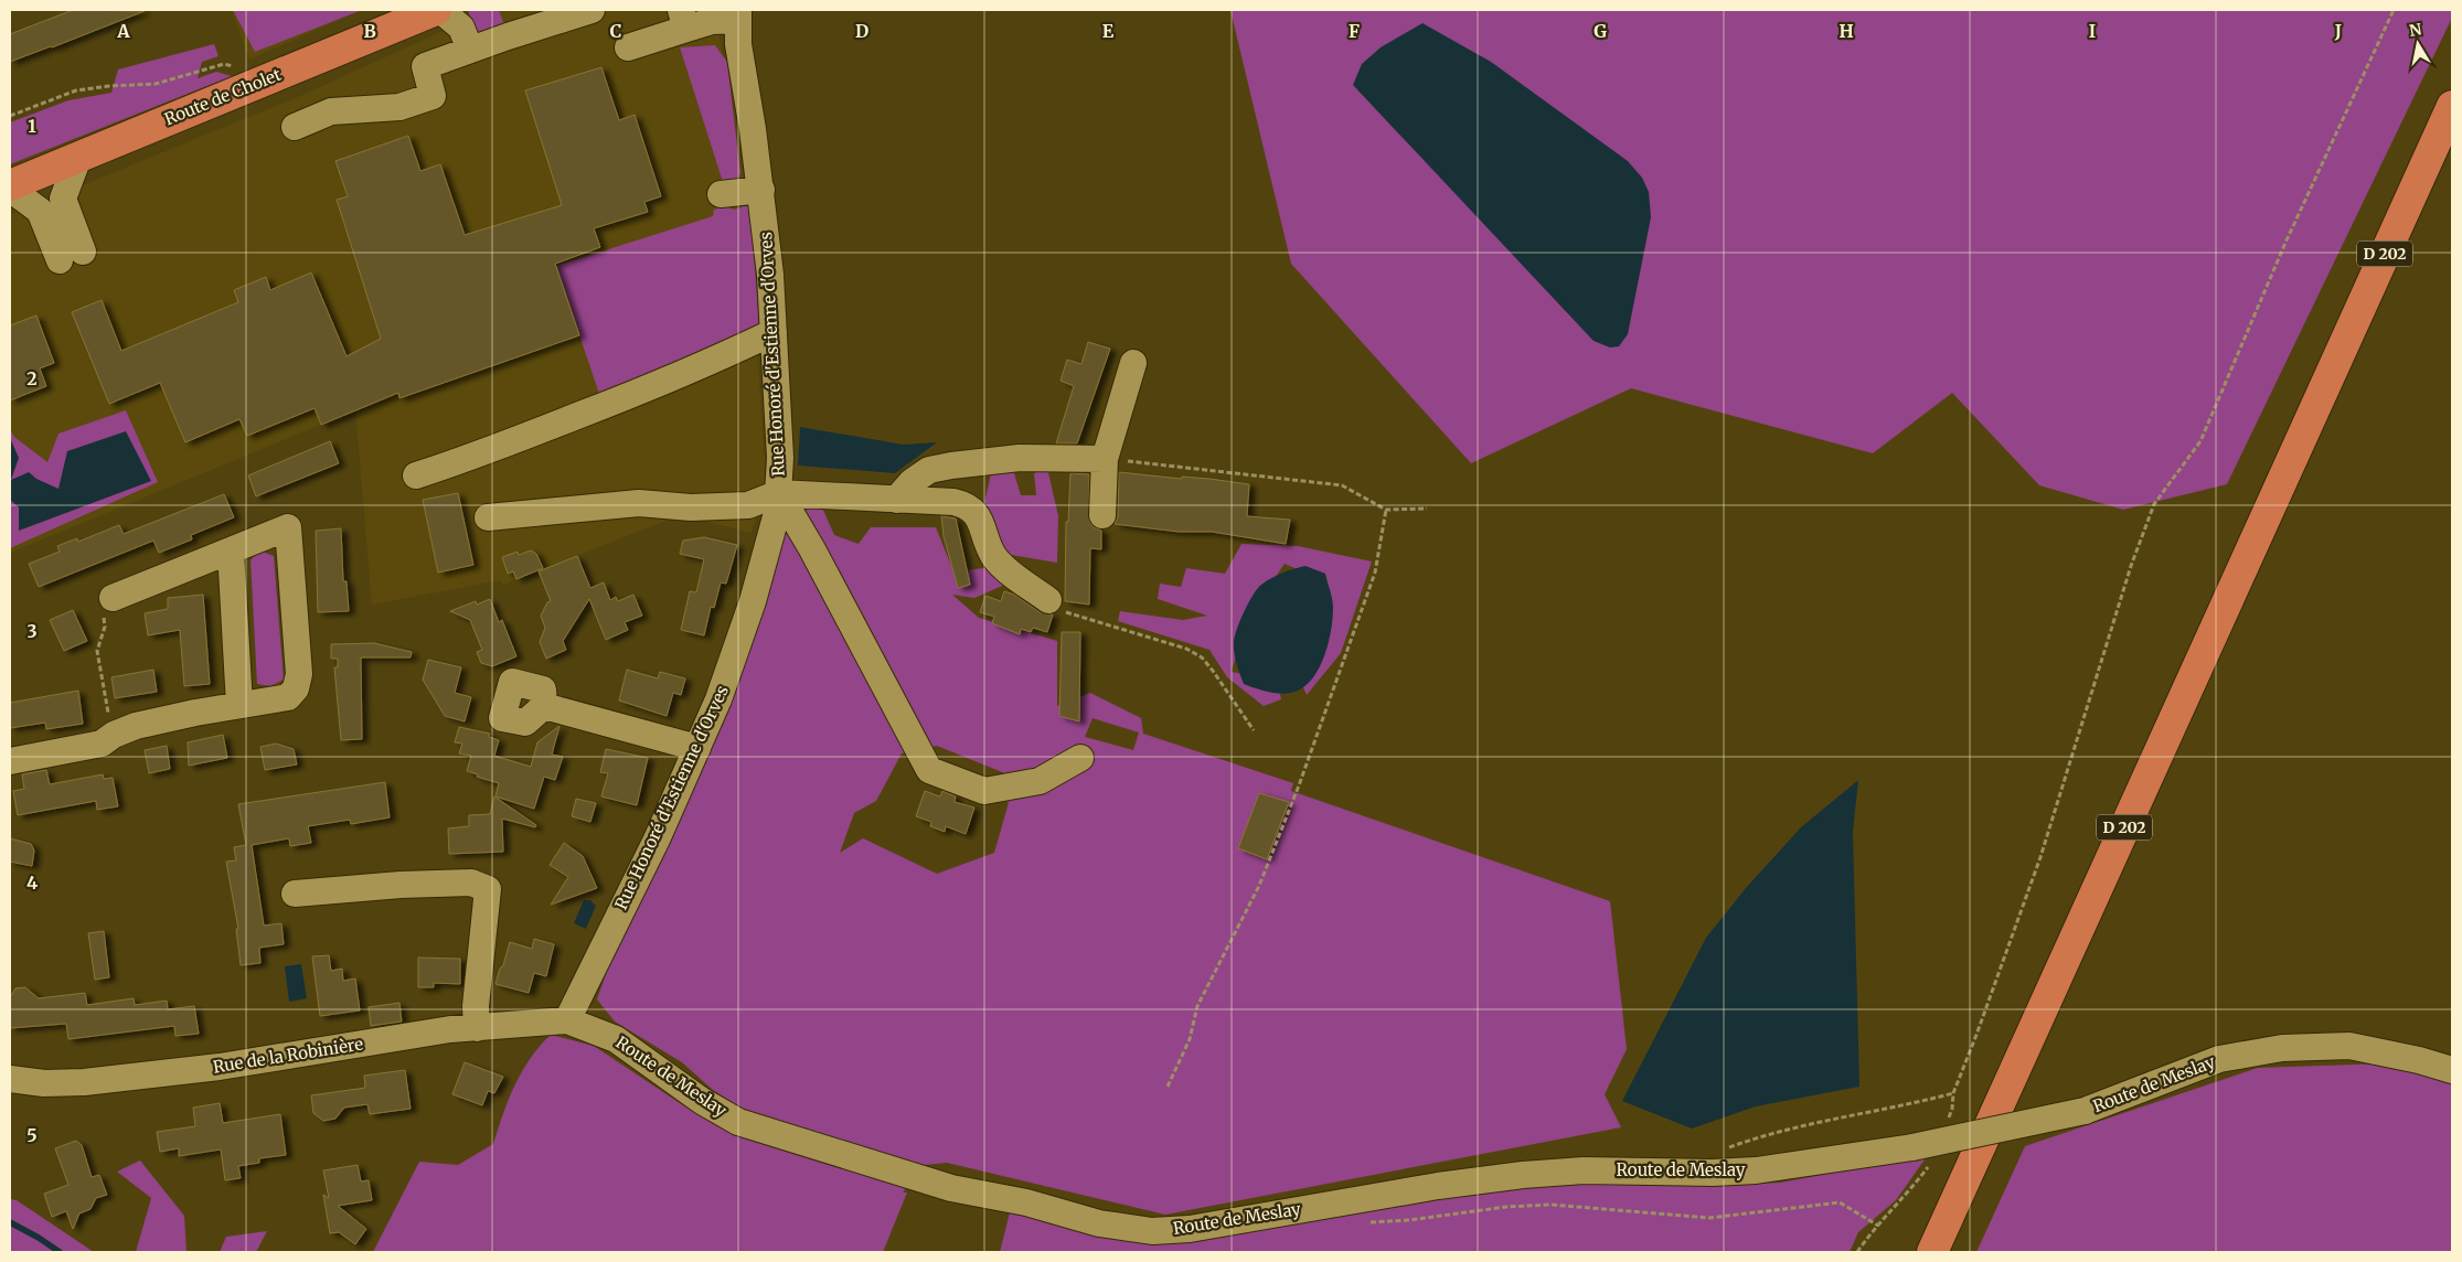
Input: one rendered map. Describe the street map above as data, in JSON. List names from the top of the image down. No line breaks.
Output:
{"streets":{"main road":["Route de Cholet","D 202"],"street":["Rue Honoré d'Estienne d'Orves","Rue de la Robinière","Route de Meslay"]},"crossings":[["Rue Honoré d'Estienne d'Orves","Rue de la Robinière"],["Rue Honoré d'Estienne d'Orves","Route de Meslay"],["Rue de la Robinière","Route de Meslay"]],"north":"top","grid":{"columns":["A","B","C","D","E","F","G","H","I","J"],"rows":["1","2","3","4","5"]}}
